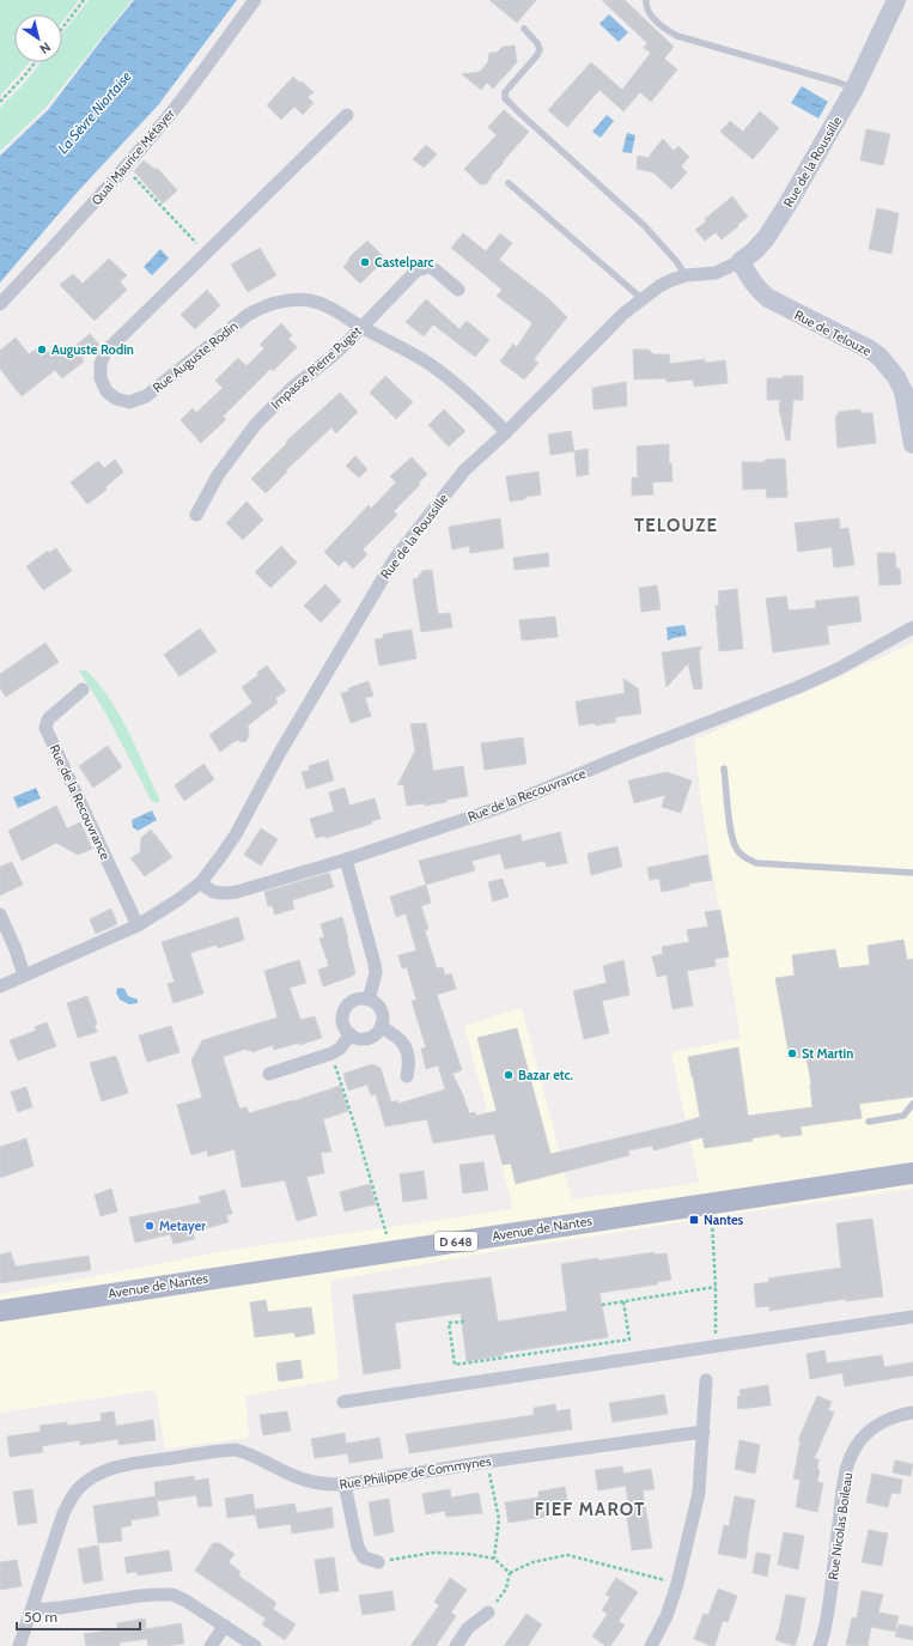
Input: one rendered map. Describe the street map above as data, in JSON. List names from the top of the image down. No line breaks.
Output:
{"streets":{"main road":["Avenue de Nantes","D 648"],"street":["Quai Maurice Métayer","Rue de la Roussille","Rue de Telouze","Rue Auguste Rodin","Impasse Pierre Puget","Rue de la Recouvrance","Rue Philippe de Commynes","Rue Nicolas Boileau"]},"crossings":[["Rue de la Roussille","Rue de Telouze"],["Rue de la Roussille","Rue Auguste Rodin"],["Rue de la Roussille","Rue de la Recouvrance"],["Rue Auguste Rodin","Impasse Pierre Puget"]],"districts":["TELOUZE","FIEF MAROT"],"water":["La Sèvre Niortaise"],"places":{"other":["Castelparc","Auguste Rodin","St Martin","Bazar etc.","Metayer"],"transit":["Nantes"]},"scale_bar":"50 m","north":"bottom right"}
